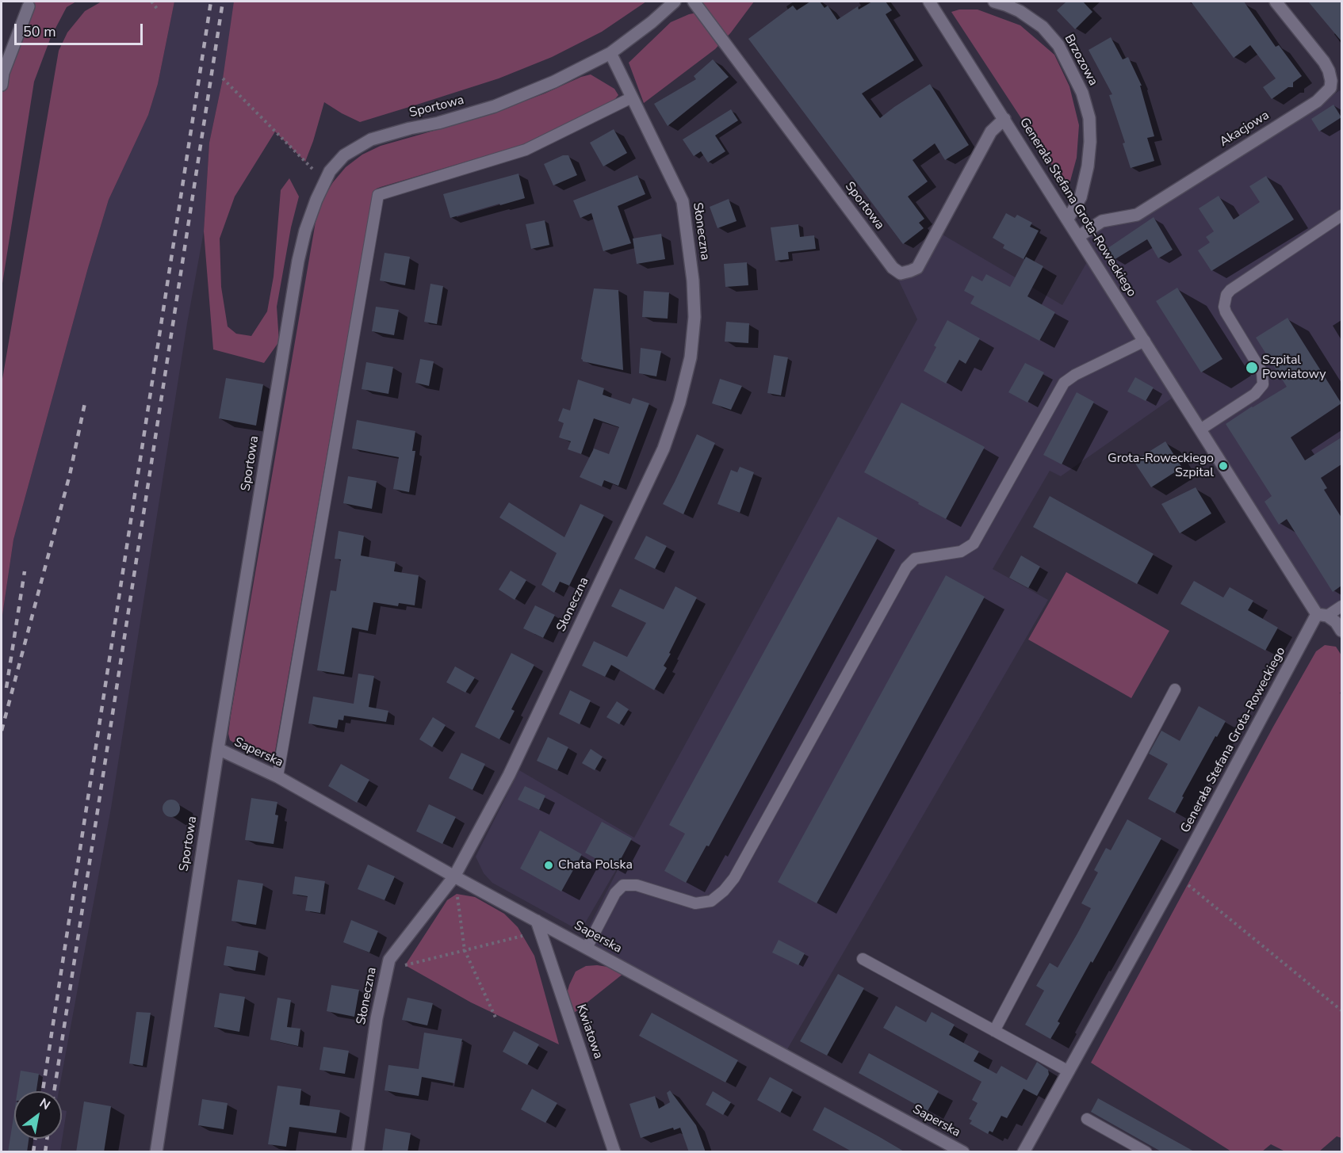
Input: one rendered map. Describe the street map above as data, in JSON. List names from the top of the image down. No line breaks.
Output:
{"streets":{"street":["Brzozowa","Sportowa","Akacjowa","Generała Stefana Grota-Roweckiego","Słoneczna","Saperska","Kwiatowa"]},"crossings":[["Brzozowa","Generała Stefana Grota-Roweckiego"],["Sportowa","Generała Stefana Grota-Roweckiego"],["Sportowa","Słoneczna"],["Sportowa","Saperska"],["Akacjowa","Generała Stefana Grota-Roweckiego"],["Słoneczna","Saperska"],["Saperska","Kwiatowa"]],"places":["Szpital Powiatowy","Grota-Roweckiego Szpital","Chata Polska"],"scale_bar":"50 m","north":"top right"}
